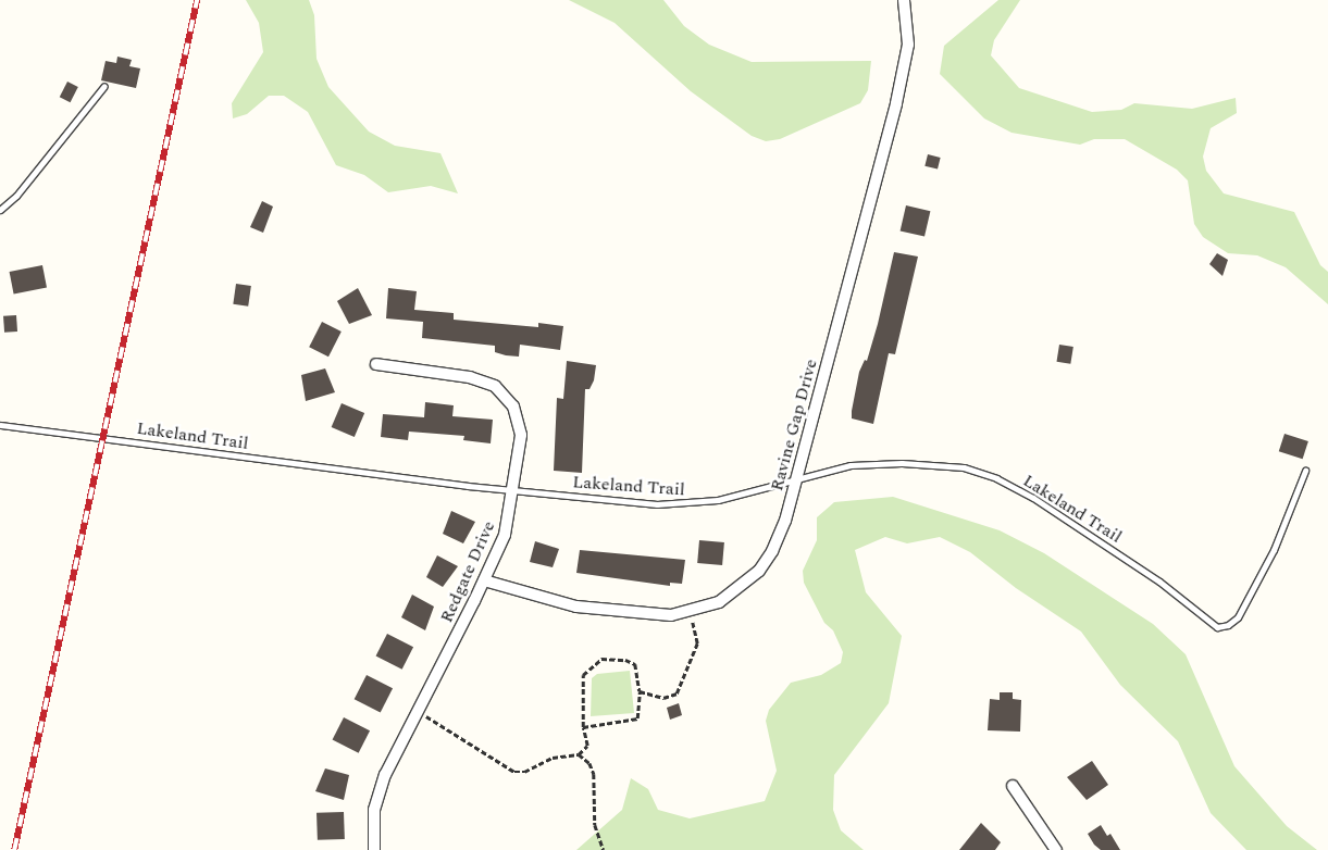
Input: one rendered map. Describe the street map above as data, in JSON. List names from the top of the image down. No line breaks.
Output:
{"streets":{"street":["Ravine Gap Drive","Redgate Drive"],"lane":["Lakeland Trail"]},"crossings":[["Ravine Gap Drive","Lakeland Trail"],["Ravine Gap Drive","Redgate Drive"],["Lakeland Trail","Redgate Drive"]]}
